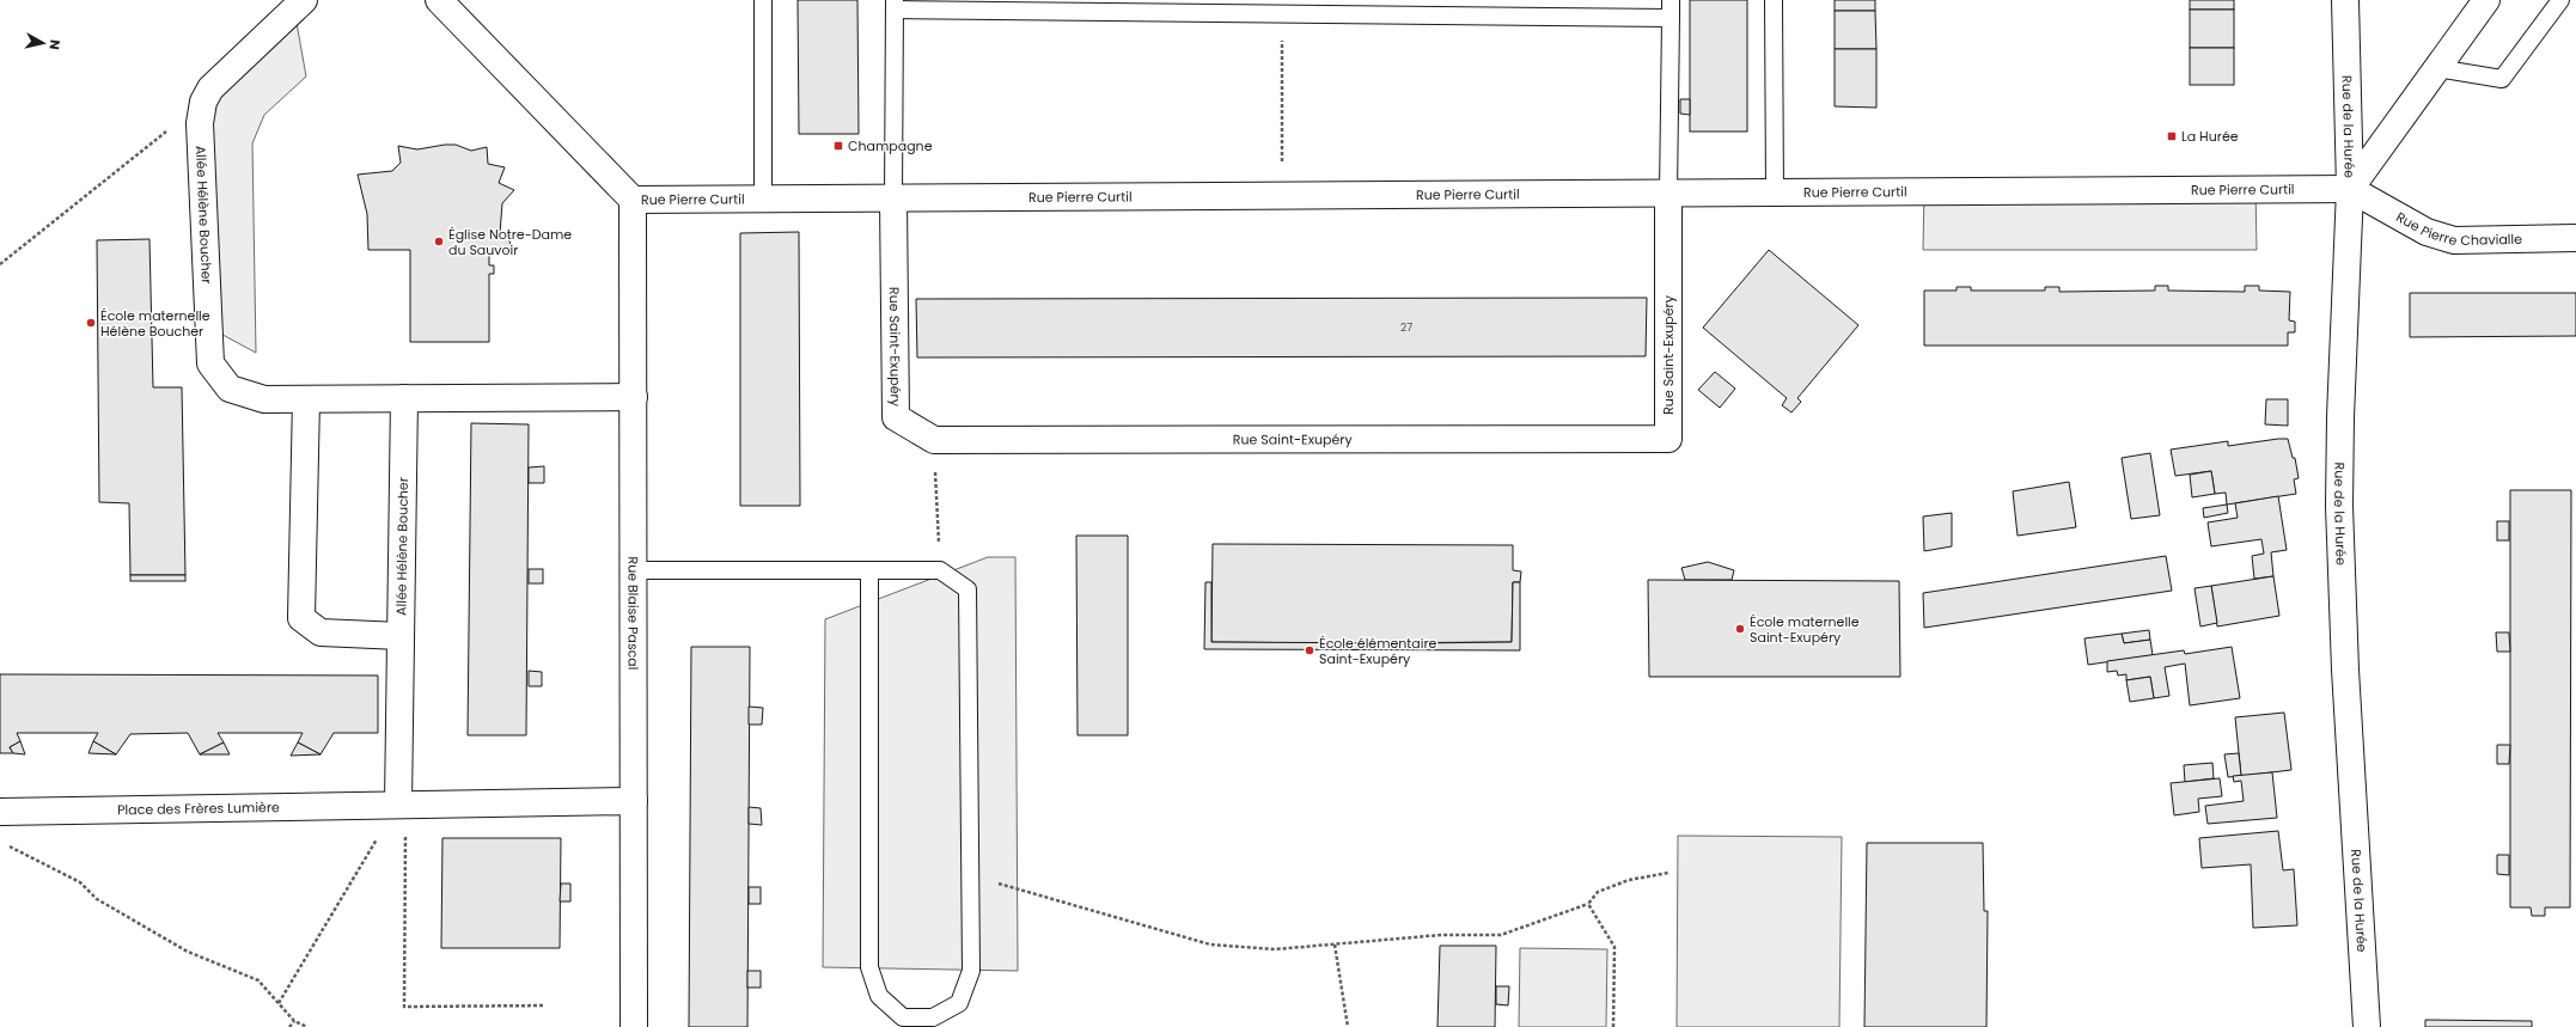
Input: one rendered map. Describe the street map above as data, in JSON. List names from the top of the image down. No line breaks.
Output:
{"streets":{"street":["Rue de la Hurée","Rue Pierre Curtil","Allée Hélène Boucher","Rue Pierre Chavialle","Rue Saint-Exupéry","Rue Blaise Pascal","Place des Frères Lumière"]},"crossings":[["Rue de la Hurée","Rue Pierre Curtil"],["Rue de la Hurée","Rue Pierre Chavialle"],["Rue Pierre Curtil","Rue Pierre Chavialle"],["Rue Pierre Curtil","Rue Saint-Exupéry"],["Rue Pierre Curtil","Rue Blaise Pascal"],["Allée Hélène Boucher","Rue Blaise Pascal"],["Allée Hélène Boucher","Place des Frères Lumière"],["Rue Blaise Pascal","Place des Frères Lumière"]],"places":{"transit":["La Hurée","Champagne"],"other":["Église Notre-Dame du Sauvoir","École maternelle Hélène Boucher","École maternelle Saint-Exupéry","École élémentaire Saint-Exupéry"]},"house_numbers":["27"],"north":"right"}
